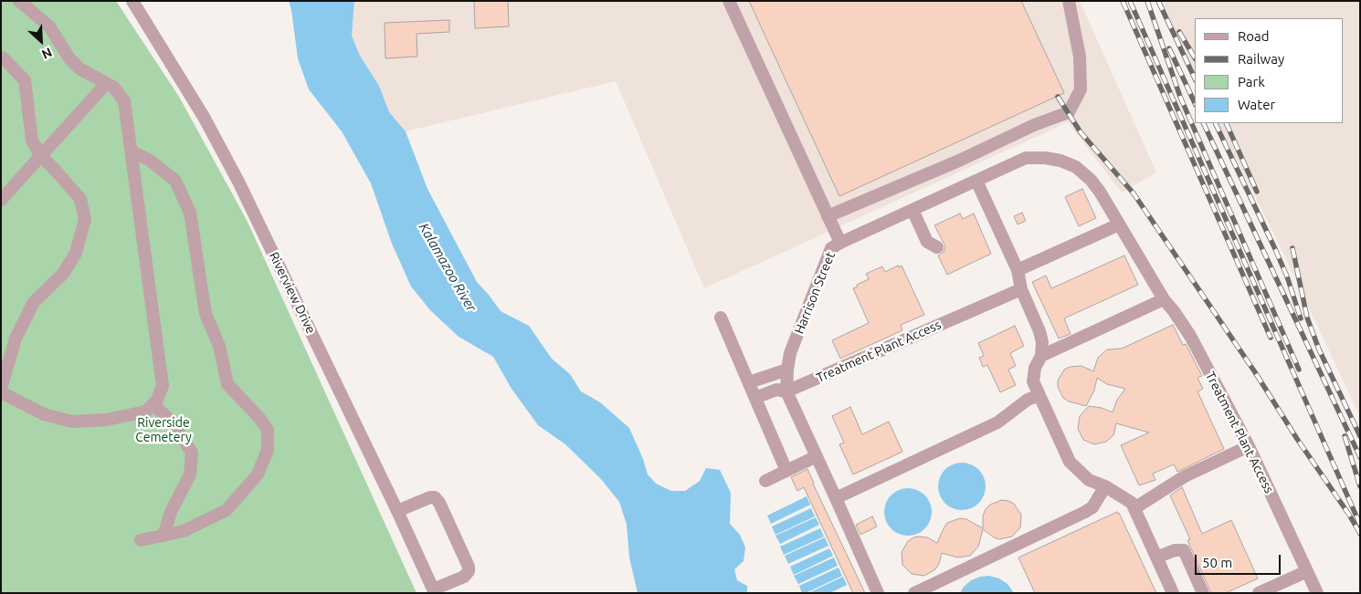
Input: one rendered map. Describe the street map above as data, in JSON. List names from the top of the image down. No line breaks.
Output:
{"streets":{"street":["Riverview Drive","Harrison Street","Treatment Plant Access"]},"crossings":[["Harrison Street","Treatment Plant Access"]],"water":["Kalamazoo River"],"parks":["Riverside Cemetery"],"legend":["Road","Railway","Park","Water"],"scale_bar":"50 m","north":"bottom right"}
